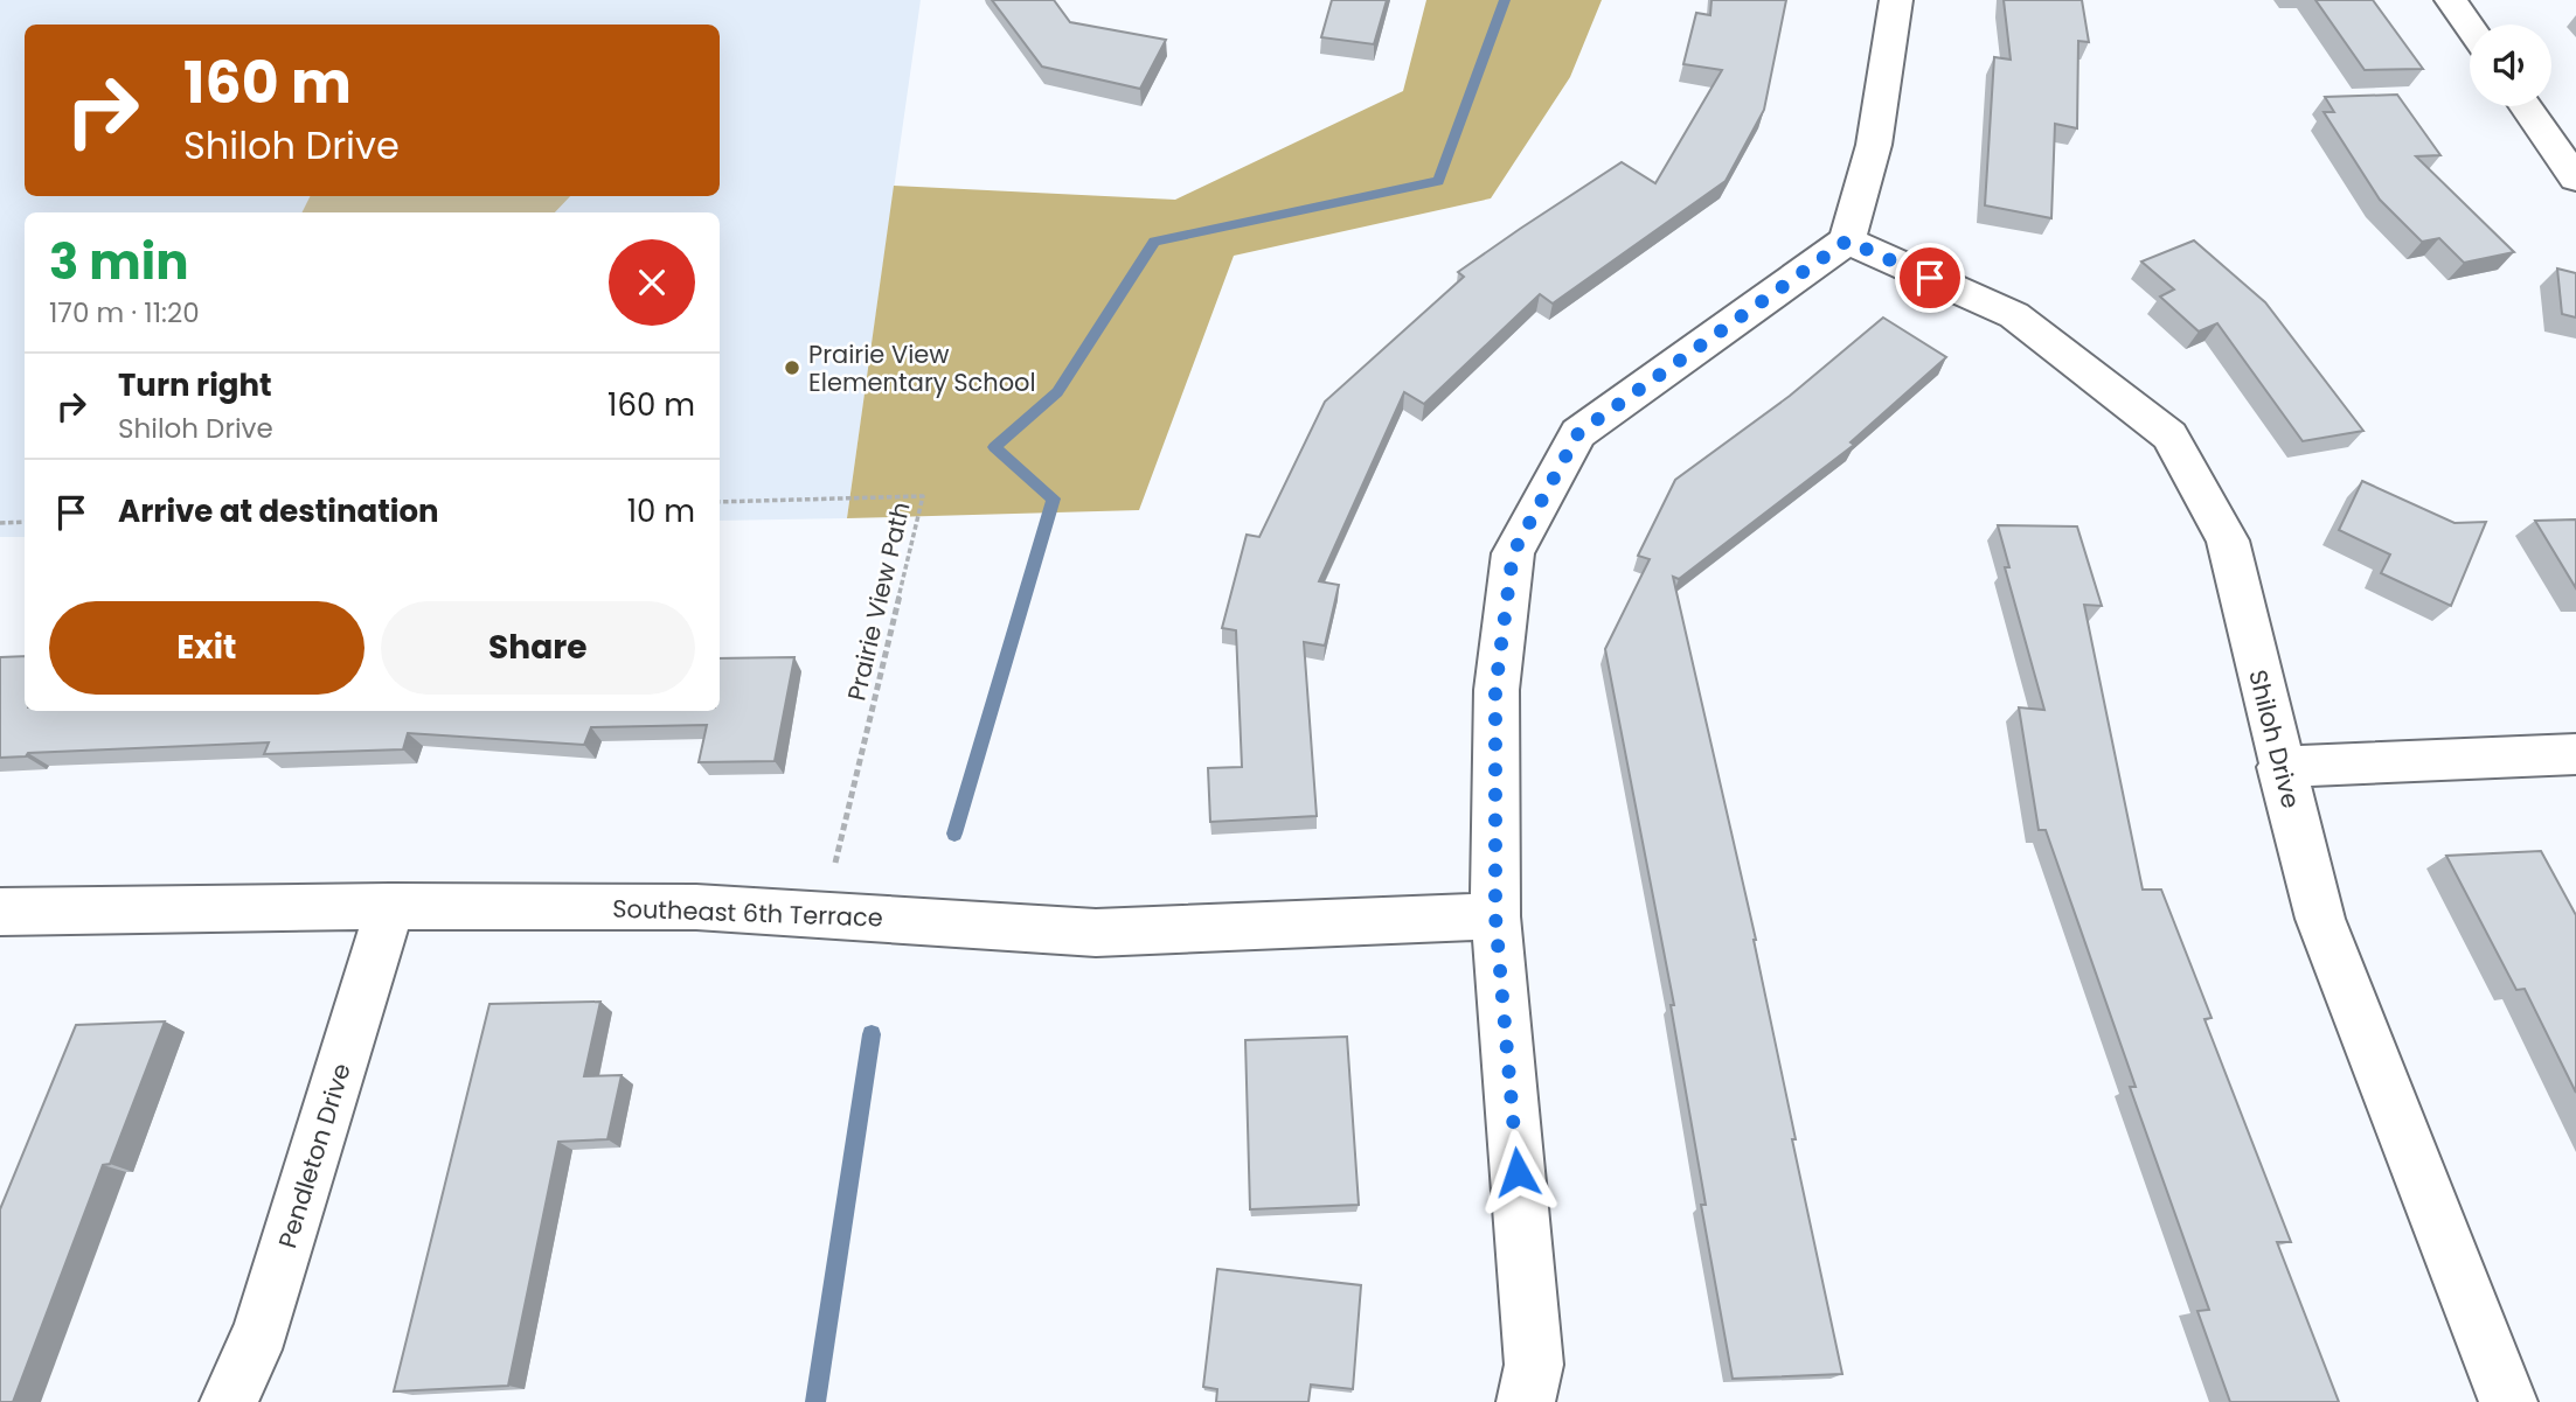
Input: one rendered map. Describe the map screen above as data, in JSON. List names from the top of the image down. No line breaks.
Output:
{"streets":{"street":["Shiloh Drive","Southeast 6th Terrace","Pendleton Drive"],"path":["Prairie View Path"]},"crossings":[["Prairie View Path","Southeast 6th Terrace"],["Southeast 6th Terrace","Pendleton Drive"]],"places":["Prairie View Elementary School"],"page":{"turn":["160 m","Shiloh Drive"],"heading":["3 min","170 m · 11:20"],"list":[{"name":"Turn right","note":"Shiloh Drive","value":"160 m"},{"name":"Arrive at destination","value":"10 m"}],"buttons":["Exit","Share"]}}
